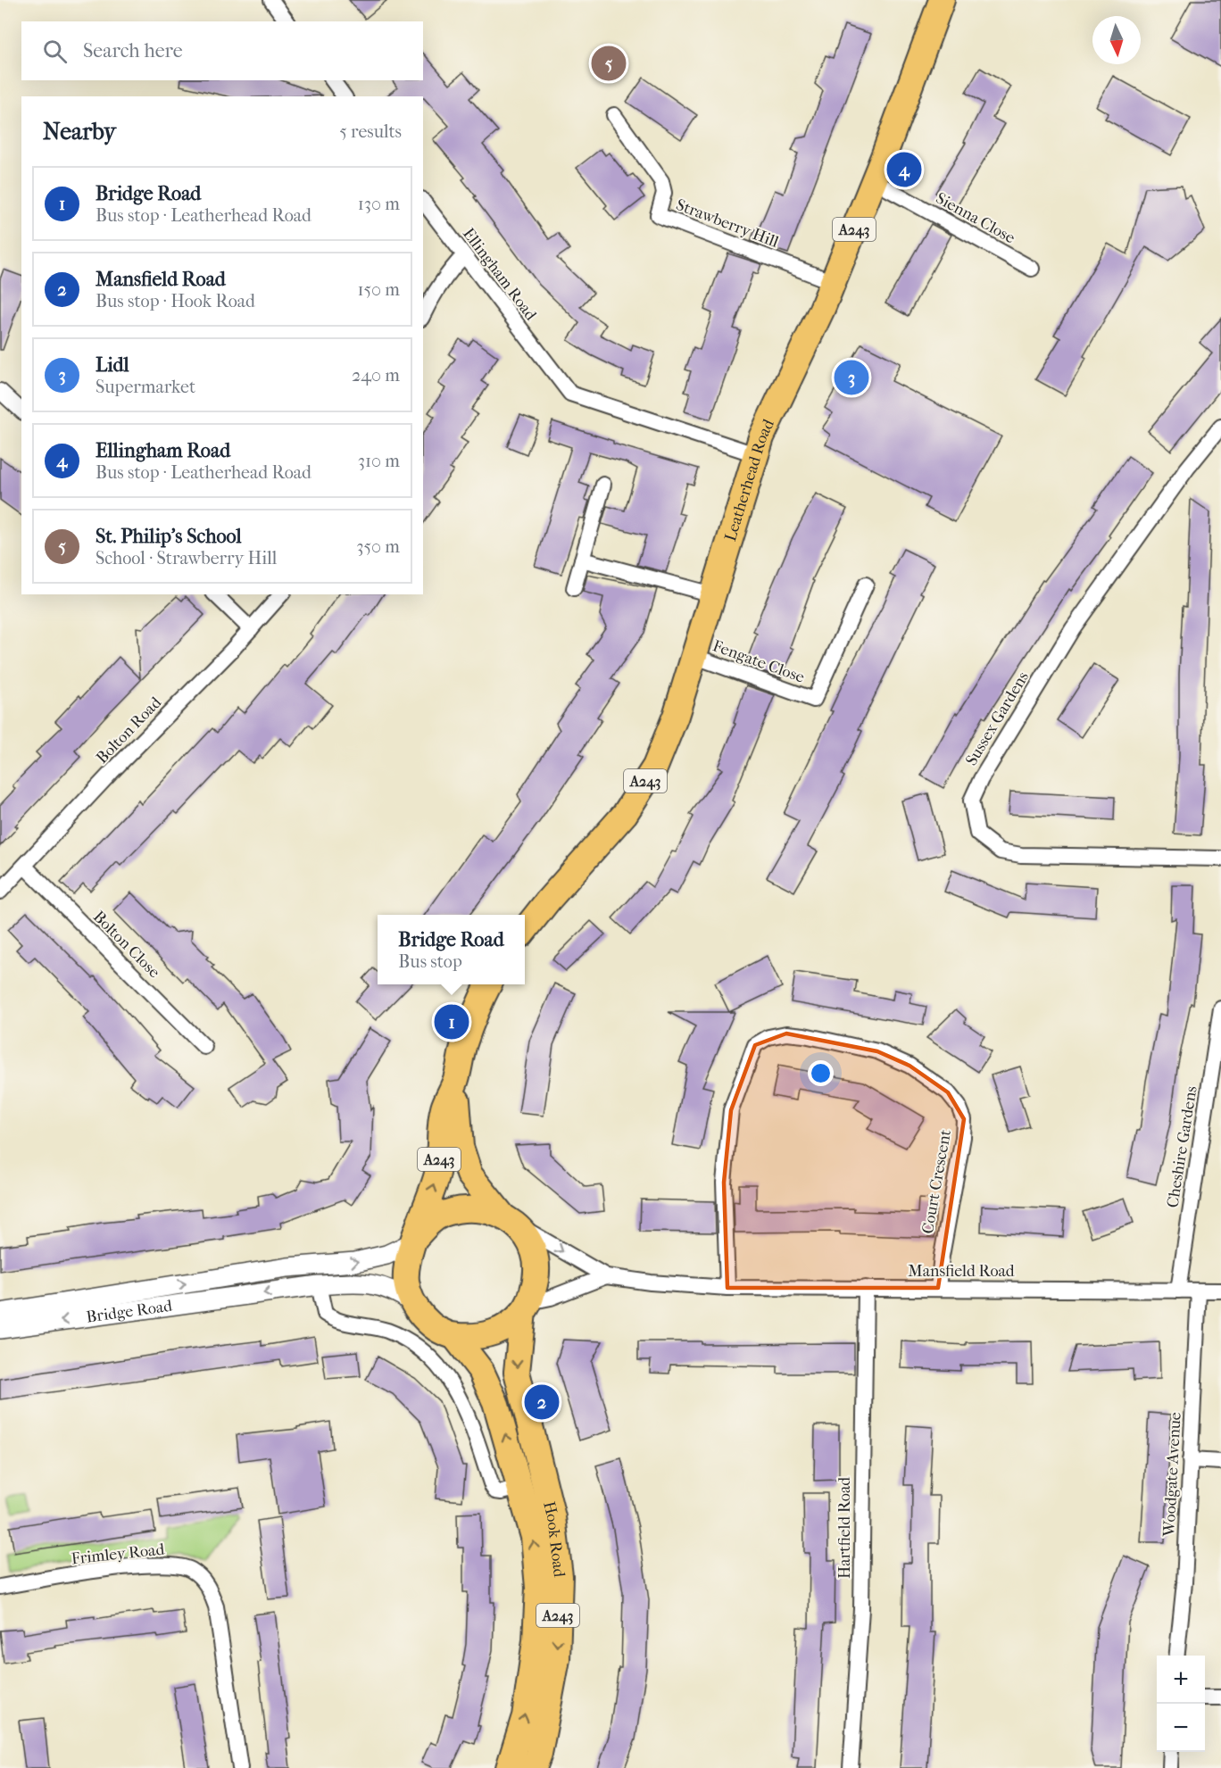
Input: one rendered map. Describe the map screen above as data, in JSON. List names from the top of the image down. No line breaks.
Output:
{"streets":{"highway":["A243","Leatherhead Road","Hook Road"],"street":["Sienna Close","Strawberry Hill","Ellingham Road","Fengate Close","Sussex Gardens","Bolton Road","Bolton Close","Cheshire Gardens","Court Crescent","Mansfield Road","Bridge Road","Woodgate Avenue","Hartfield Road","Frimley Road"]},"crossings":[["Sienna Close","Leatherhead Road"],["Strawberry Hill","Leatherhead Road"],["A243","Mansfield Road"],["A243","Bridge Road"],["A243","Hook Road"],["Ellingham Road","Leatherhead Road"],["Leatherhead Road","Fengate Close"],["Bolton Road","Bolton Close"],["Cheshire Gardens","Mansfield Road"],["Court Crescent","Mansfield Road"],["Mansfield Road","Bridge Road"],["Mansfield Road","Woodgate Avenue"],["Mansfield Road","Hartfield Road"],["Mansfield Road","Hook Road"],["Bridge Road","Hook Road"]],"north":"bottom","page":{"search":"Search here","pins":["5","4","3","1","2"],"heading":["Nearby","5 results"],"list":[{"mark":"1","name":"Bridge Road","note":"Bus stop · Leatherhead Road","value":"130 m"},{"mark":"2","name":"Mansfield Road","note":"Bus stop · Hook Road","value":"150 m"},{"mark":"3","name":"Lidl","note":"Supermarket","value":"240 m"},{"mark":"4","name":"Ellingham Road","note":"Bus stop · Leatherhead Road","value":"310 m"},{"mark":"5","name":"St. Philip's School","note":"School · Strawberry Hill","value":"350 m"}],"popup":["Bridge Road","Bus stop"],"map_buttons":["+","−"]}}
